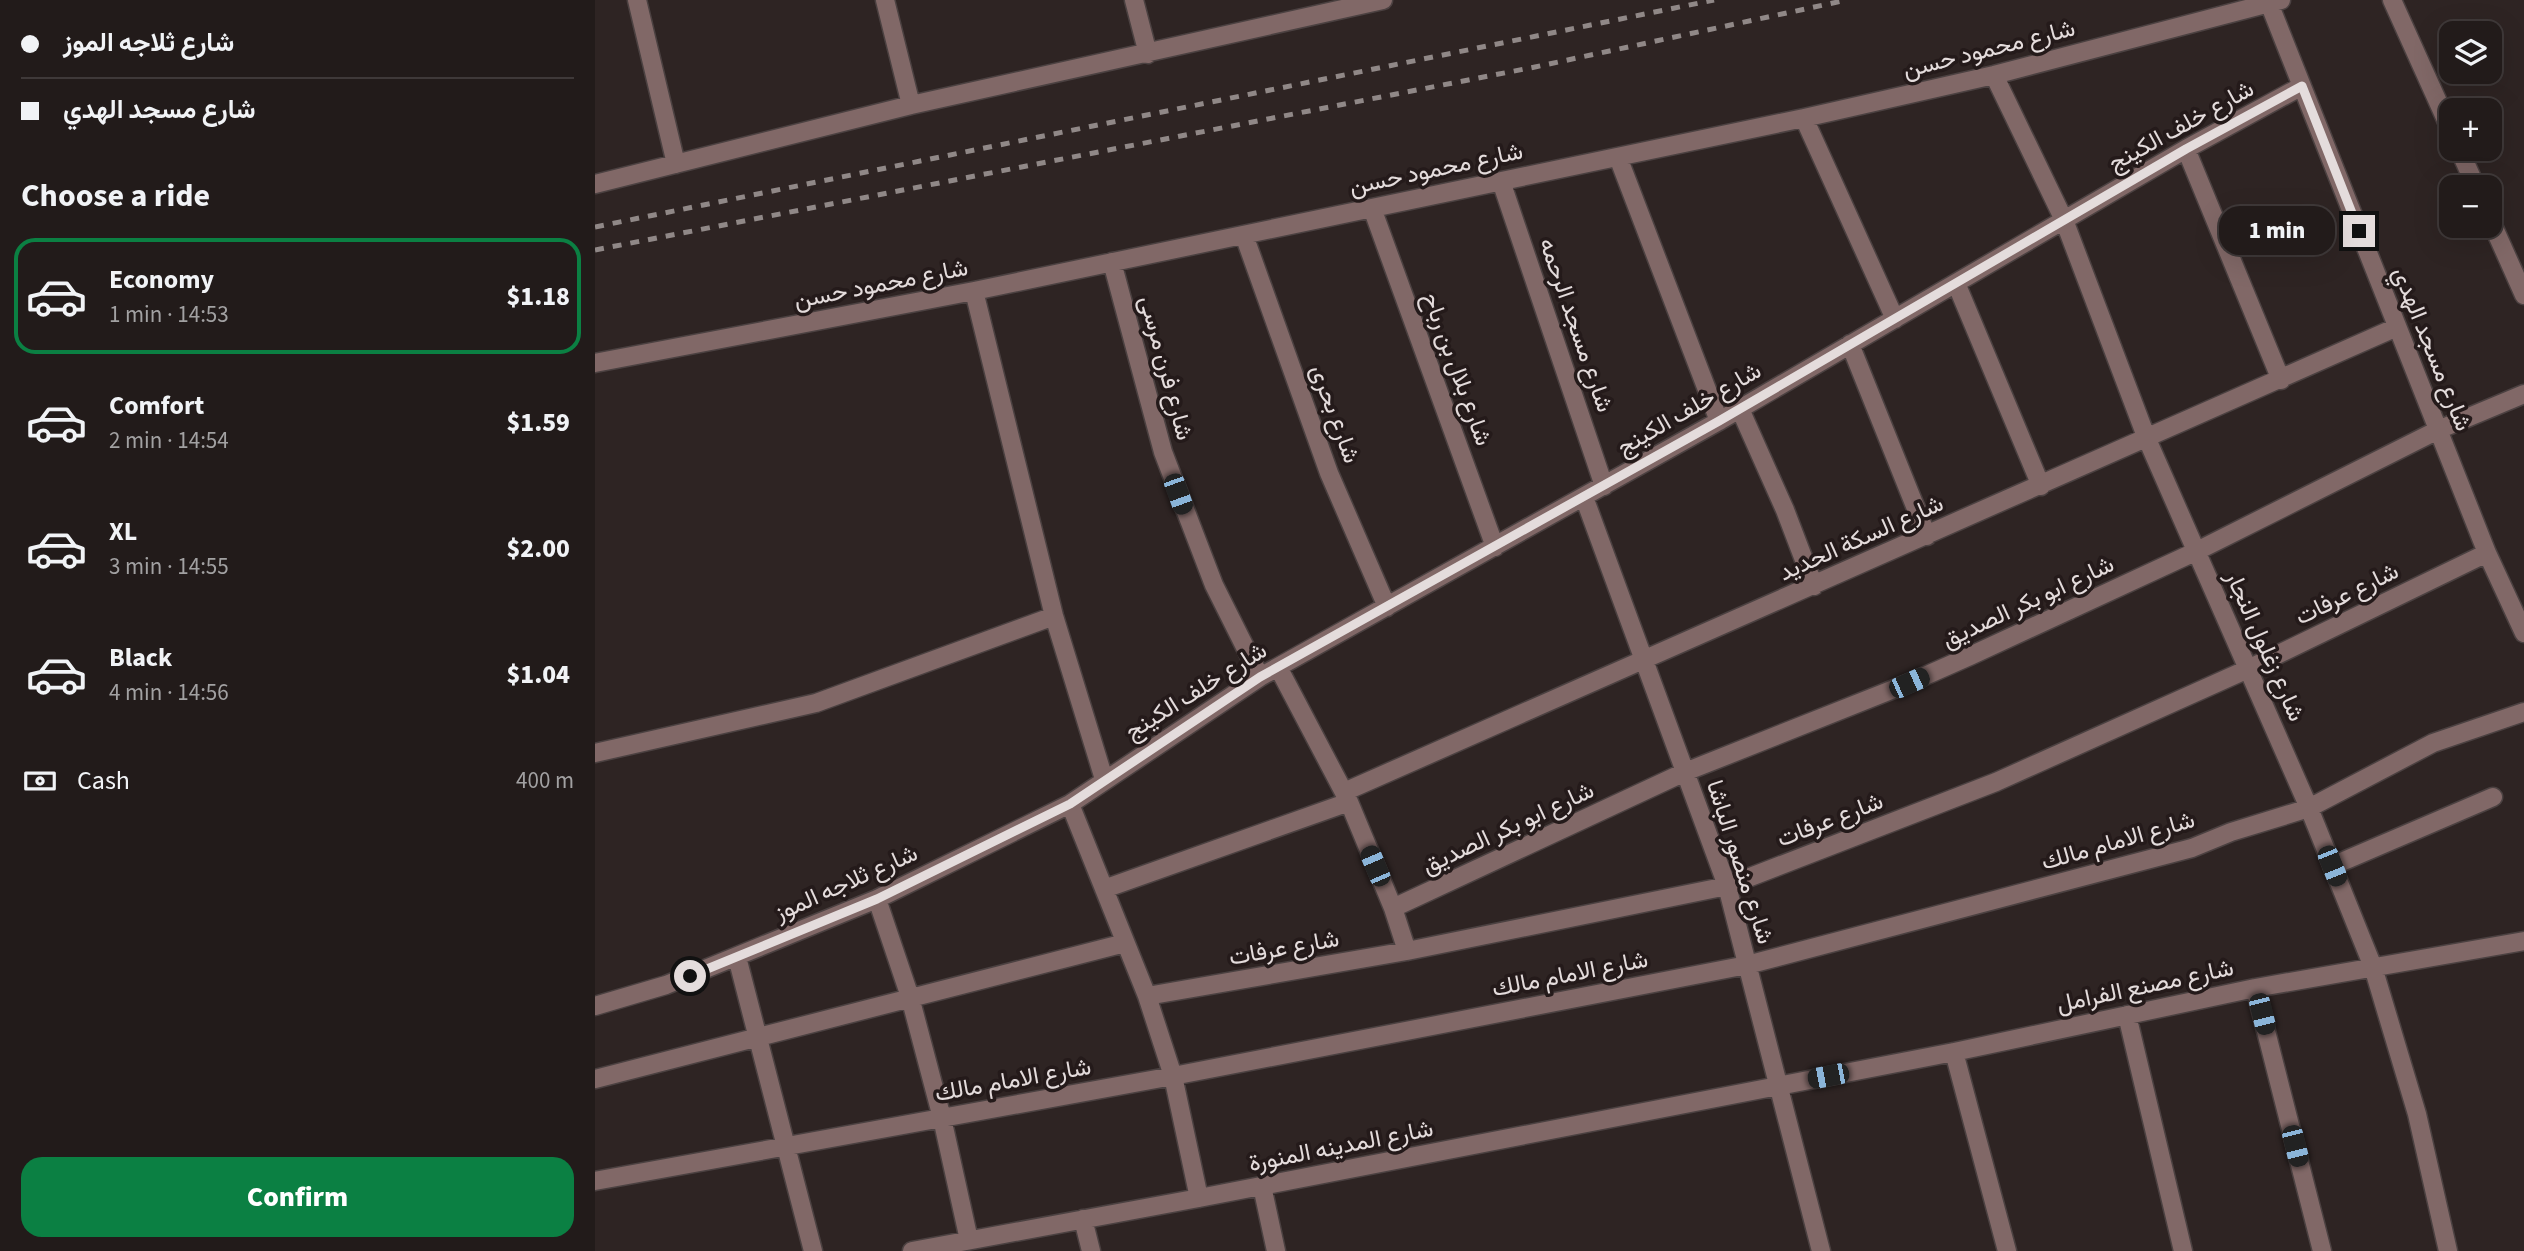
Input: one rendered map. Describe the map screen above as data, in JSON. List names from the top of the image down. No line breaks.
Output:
{"streets":{"street":["شارع محمود حسن","شارع خلف الكينج","شارع مسجد الرحمه","شارع مسجد الهدي","شارع فرن مرسى","شارع بلال بن رباح","شارع بحرى","شارع السكة الحديد","شارع عرفات","شارع ابو بكر الصديق","شارع زغلول النجار","شارع الامام مالك","شارع منصور الباشا","شارع ثلاجه الموز","شارع مصنع الفرامل","شارع المدينه المنورة"]},"crossings":[["شارع محمود حسن","شارع مسجد الرحمه"],["شارع محمود حسن","شارع مسجد الهدي"],["شارع محمود حسن","شارع فرن مرسى"],["شارع محمود حسن","شارع بلال بن رباح"],["شارع محمود حسن","شارع بحرى"],["شارع محمود حسن","شارع زغلول النجار"],["شارع خلف الكينج","شارع مسجد الرحمه"],["شارع خلف الكينج","شارع مسجد الهدي"],["شارع خلف الكينج","شارع فرن مرسى"],["شارع خلف الكينج","شارع بلال بن رباح"],["شارع خلف الكينج","شارع بحرى"],["شارع خلف الكينج","شارع زغلول النجار"],["شارع خلف الكينج","شارع منصور الباشا"],["شارع خلف الكينج","شارع ثلاجه الموز"],["شارع مسجد الهدي","شارع السكة الحديد"],["شارع مسجد الهدي","شارع عرفات"],["شارع مسجد الهدي","شارع ابو بكر الصديق"],["شارع السكة الحديد","شارع زغلول النجار"],["شارع السكة الحديد","شارع منصور الباشا"],["شارع عرفات","شارع زغلول النجار"],["شارع عرفات","شارع منصور الباشا"],["شارع ابو بكر الصديق","شارع زغلول النجار"],["شارع ابو بكر الصديق","شارع منصور الباشا"],["شارع زغلول النجار","شارع الامام مالك"],["شارع زغلول النجار","شارع مصنع الفرامل"],["شارع الامام مالك","شارع منصور الباشا"],["شارع منصور الباشا","شارع مصنع الفرامل"],["شارع منصور الباشا","شارع المدينه المنورة"],["شارع مصنع الفرامل","شارع المدينه المنورة"]],"page":{"banner":["شارع ثلاجه الموز","شارع مسجد الهدي"],"map_buttons":["+","−"],"heading":"Choose a ride","bubble":"1 min","list":[{"name":"Economy","note":"1 min · 14:53","value":"$1.18"},{"name":"Comfort","note":"2 min · 14:54","value":"$1.59"},{"name":"XL","note":"3 min · 14:55","value":"$2.00"},{"name":"Black","note":"4 min · 14:56","value":"$1.04"}],"pay":["Cash","400 m"],"buttons":"Confirm"}}
